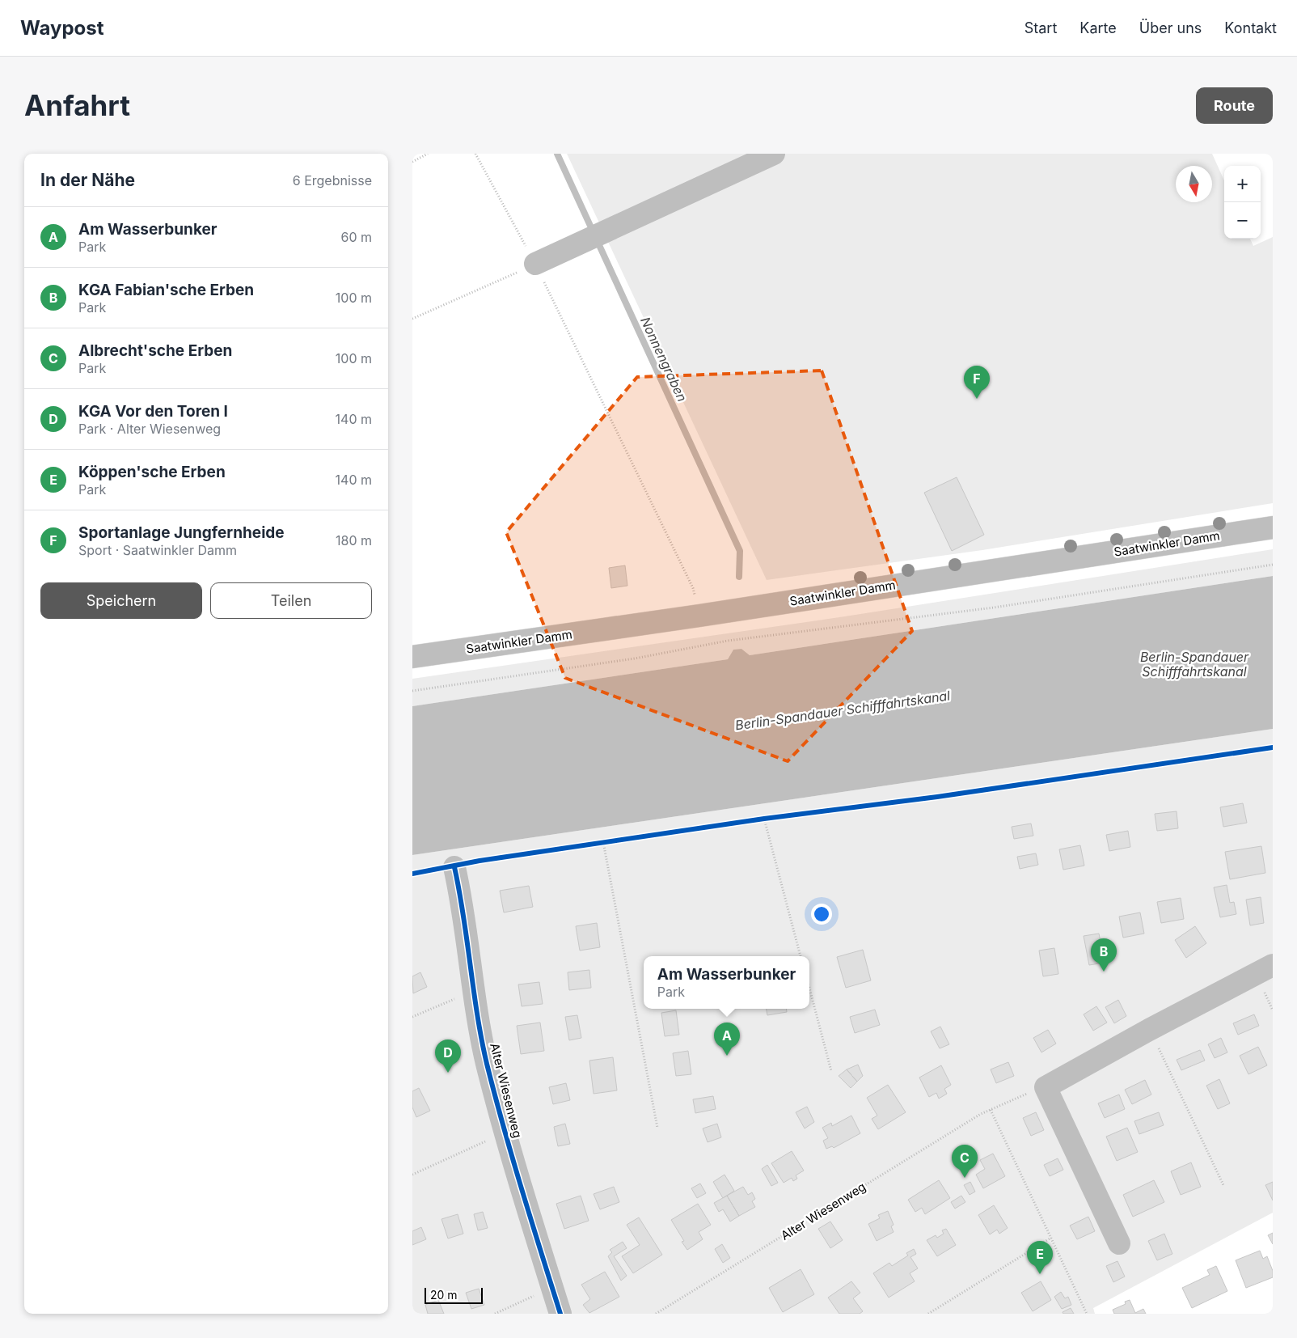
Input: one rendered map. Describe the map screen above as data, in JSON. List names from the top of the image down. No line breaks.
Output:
{"streets":{"main road":["Saatwinkler Damm","Alter Wiesenweg"]},"water":["Nonnengraben","Berlin-Spandauer Schifffahrtskanal"],"scale_bar":"20 m","north":"bottom","page":{"header":"Waypost","nav":["Start","Karte","Über uns","Kontakt"],"buttons":["Route",["Speichern","Teilen"]],"title":"Anfahrt","heading":["In der Nähe","6 Ergebnisse"],"map_buttons":["+","−"],"list":[{"mark":"A","name":"Am Wasserbunker","note":"Park","value":"60 m"},{"mark":"B","name":"KGA Fabian'sche Erben","note":"Park","value":"100 m"},{"mark":"C","name":"Albrecht'sche Erben","note":"Park","value":"100 m"},{"mark":"D","name":"KGA Vor den Toren I","note":"Park · Alter Wiesenweg","value":"140 m"},{"mark":"E","name":"Köppen'sche Erben","note":"Park","value":"140 m"},{"mark":"F","name":"Sportanlage Jungfernheide","note":"Sport · Saatwinkler Damm","value":"180 m"}],"pins":["F","B","A","D","C","E"],"popup":["Am Wasserbunker","Park"],"scale":"20 m"}}
